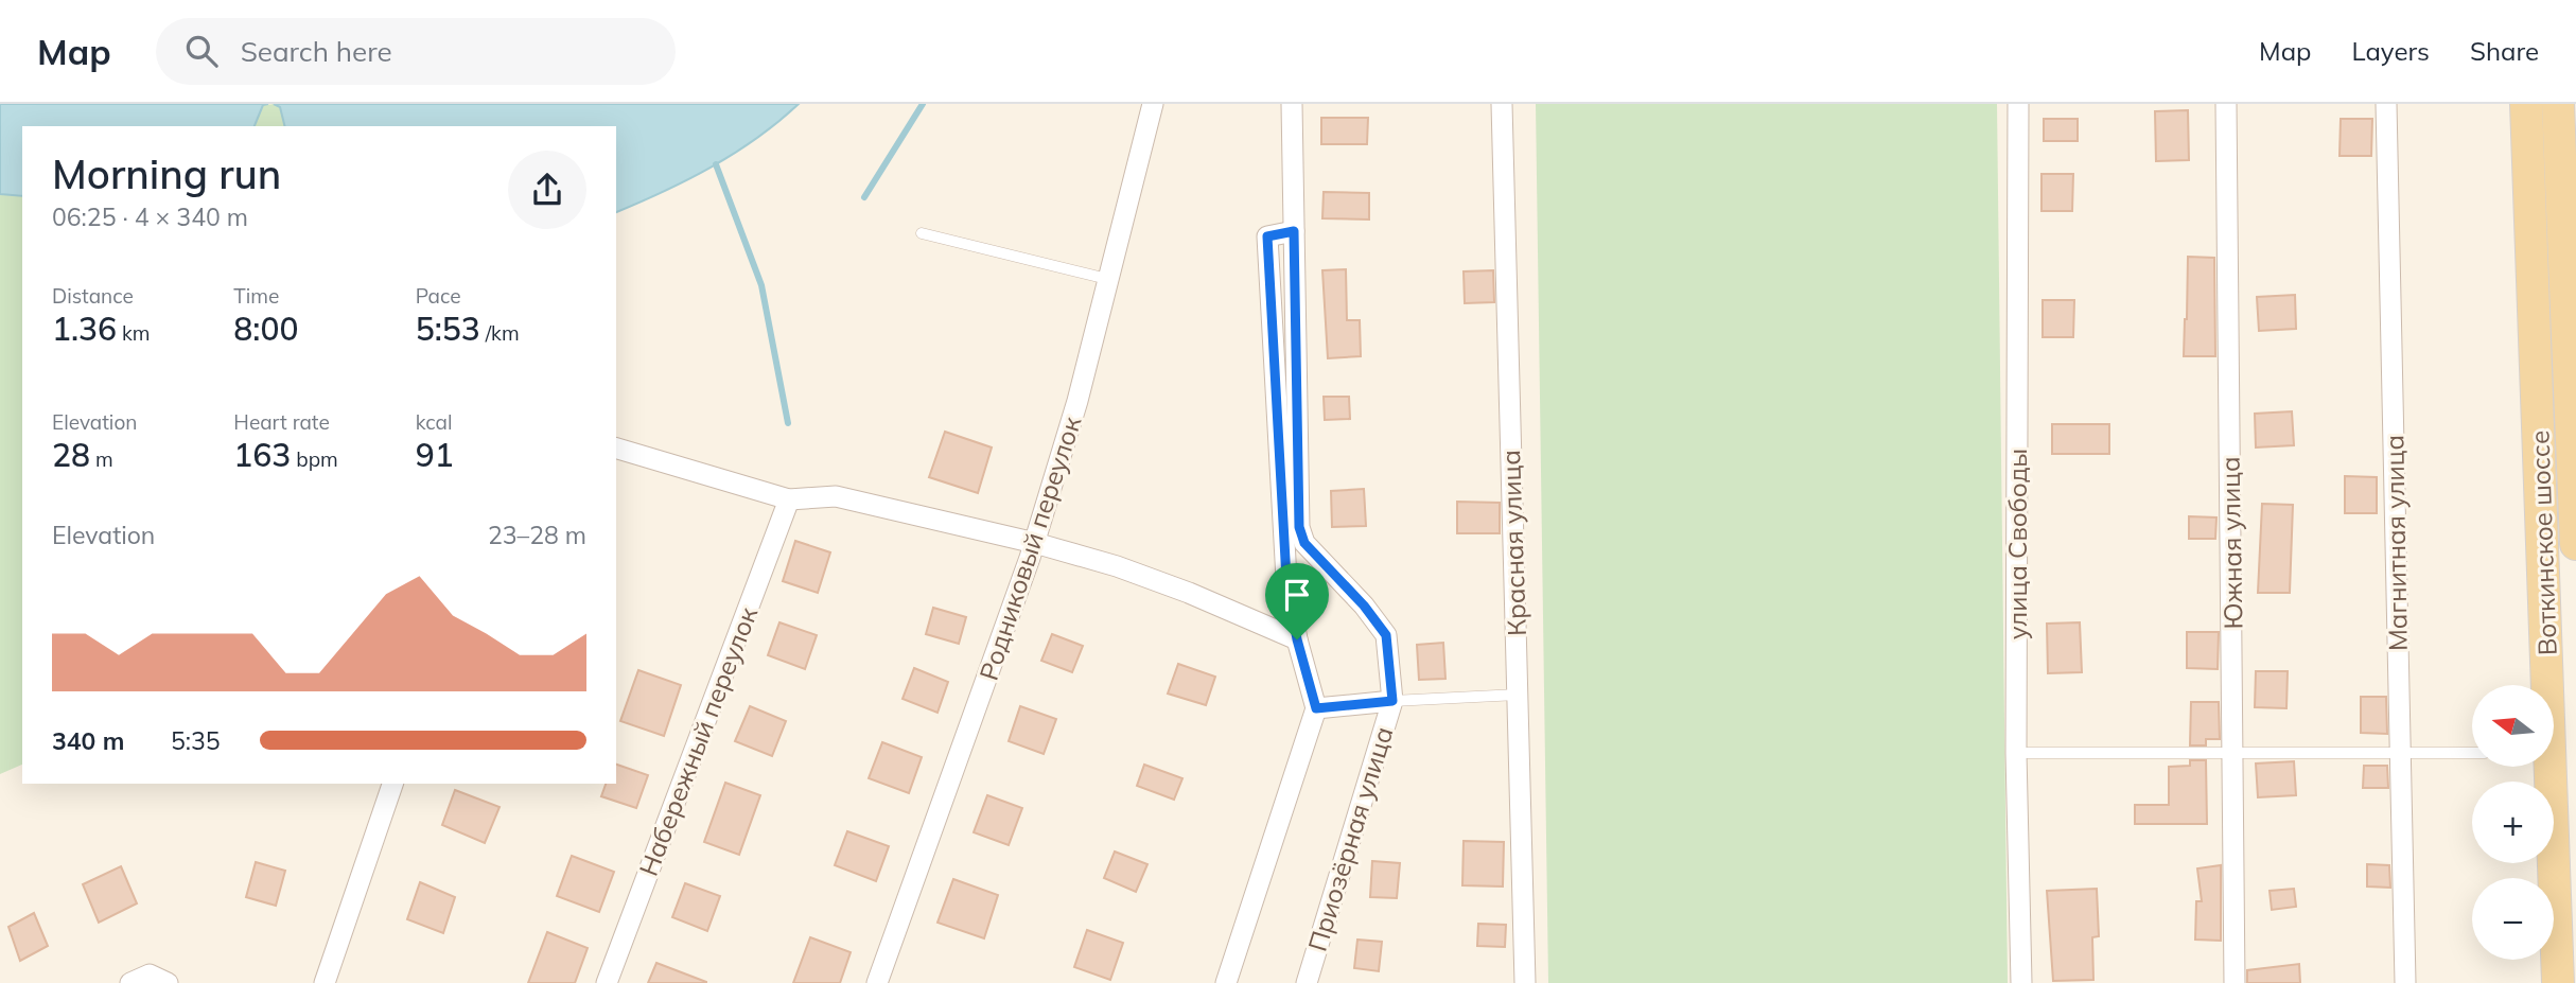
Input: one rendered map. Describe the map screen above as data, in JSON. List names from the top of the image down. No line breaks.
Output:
{"streets":{"main road":["Воткинское шоссе"],"street":["Красная улица","Южная улица","Магнитная улица","улица Свободы","Родниковый переулок","Набережный переулок","Приозёрная улица"]},"north":"left","page":{"header":"Map","search":"Search here","nav":["Map","Layers","Share"],"heading":["Morning run","06:25 · 4 × 340 m"],"stats":[["Distance","1.36 km"],["Time","8:00"],["Pace","5:53 /km"],["Elevation","28 m"],["Heart rate","163 bpm"],["kcal","91"]],"chart":["Elevation","23–28 m"],"map_buttons":["+","−"],"list":[{"name":"340 m","note":"5:35"}]}}
